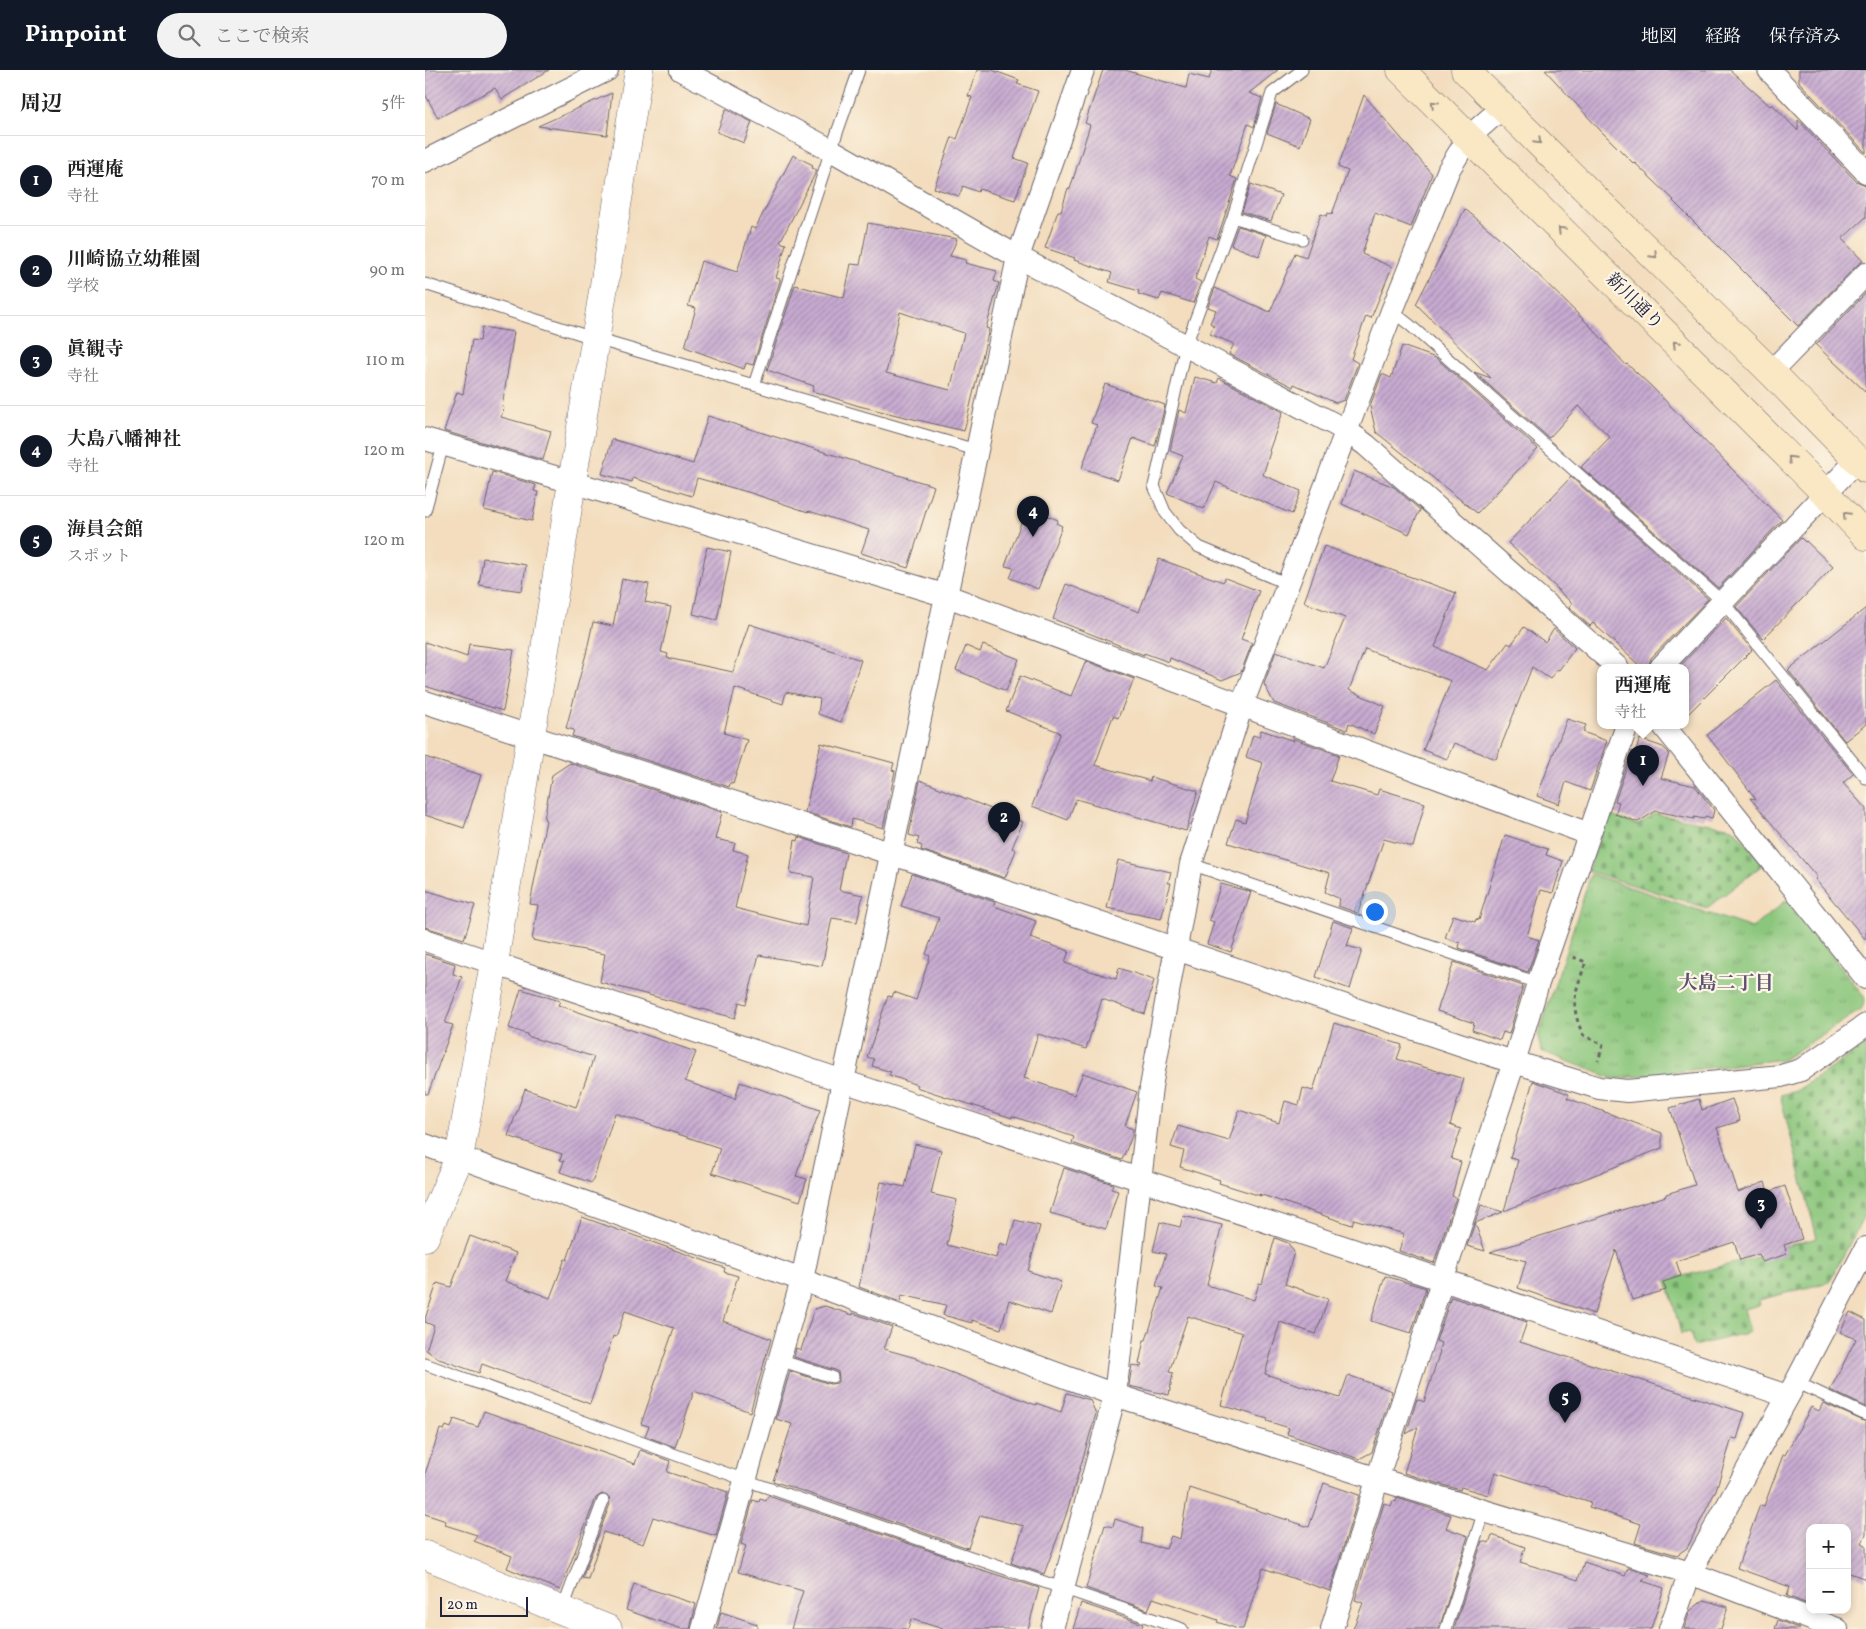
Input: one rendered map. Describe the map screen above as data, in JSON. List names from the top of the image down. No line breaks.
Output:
{"streets":{"main road":["新川通り"]},"districts":["大島二丁目"],"scale_bar":"20 m","page":{"header":"Pinpoint","search":"ここで検索","nav":["地図","経路","保存済み"],"heading":["周辺","5件"],"list":[{"mark":"1","name":"西運庵","note":"寺社","value":"70 m"},{"mark":"2","name":"川崎協立幼稚園","note":"学校","value":"90 m"},{"mark":"3","name":"眞観寺","note":"寺社","value":"110 m"},{"mark":"4","name":"大島八幡神社","note":"寺社","value":"120 m"},{"mark":"5","name":"海員会館","note":"スポット","value":"120 m"}],"pins":["4","1","2","3","5"],"popup":["西運庵","寺社"],"map_buttons":["+","−"],"scale":"20 m"}}
